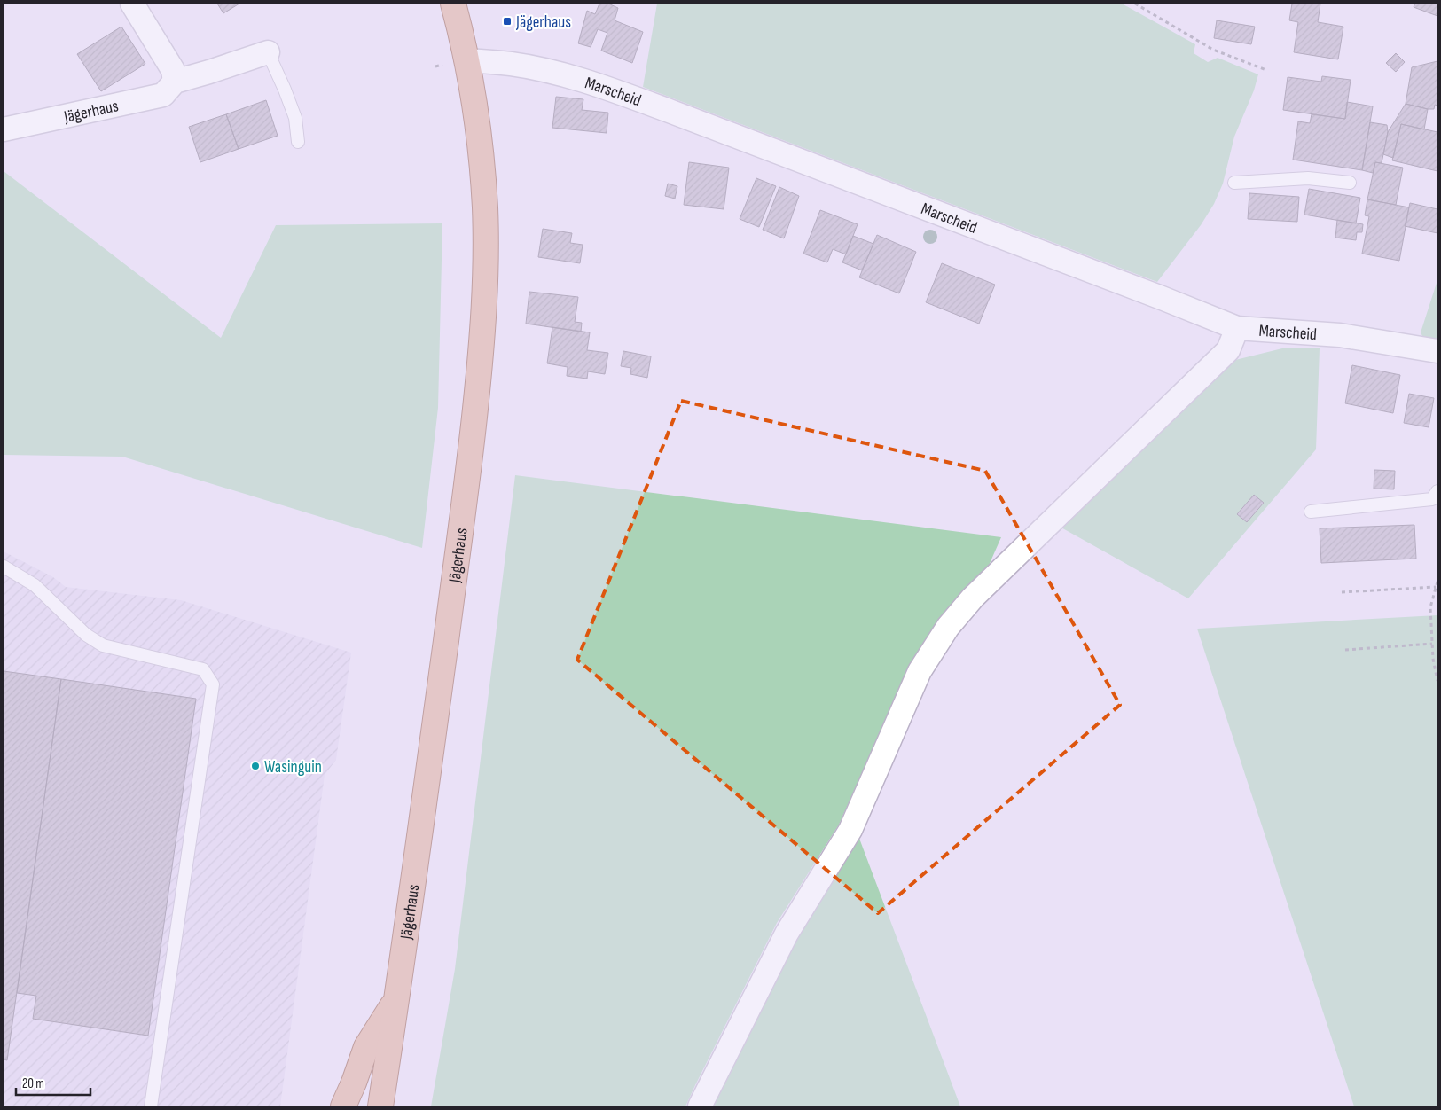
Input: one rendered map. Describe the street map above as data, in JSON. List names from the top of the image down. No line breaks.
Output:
{"streets":{"main road":["Jägerhaus"],"street":["Marscheid"]},"crossings":[["Marscheid","Jägerhaus"]],"places":{"transit":["Jägerhaus"],"other":["Wasinguin"]},"scale_bar":"20 m"}
